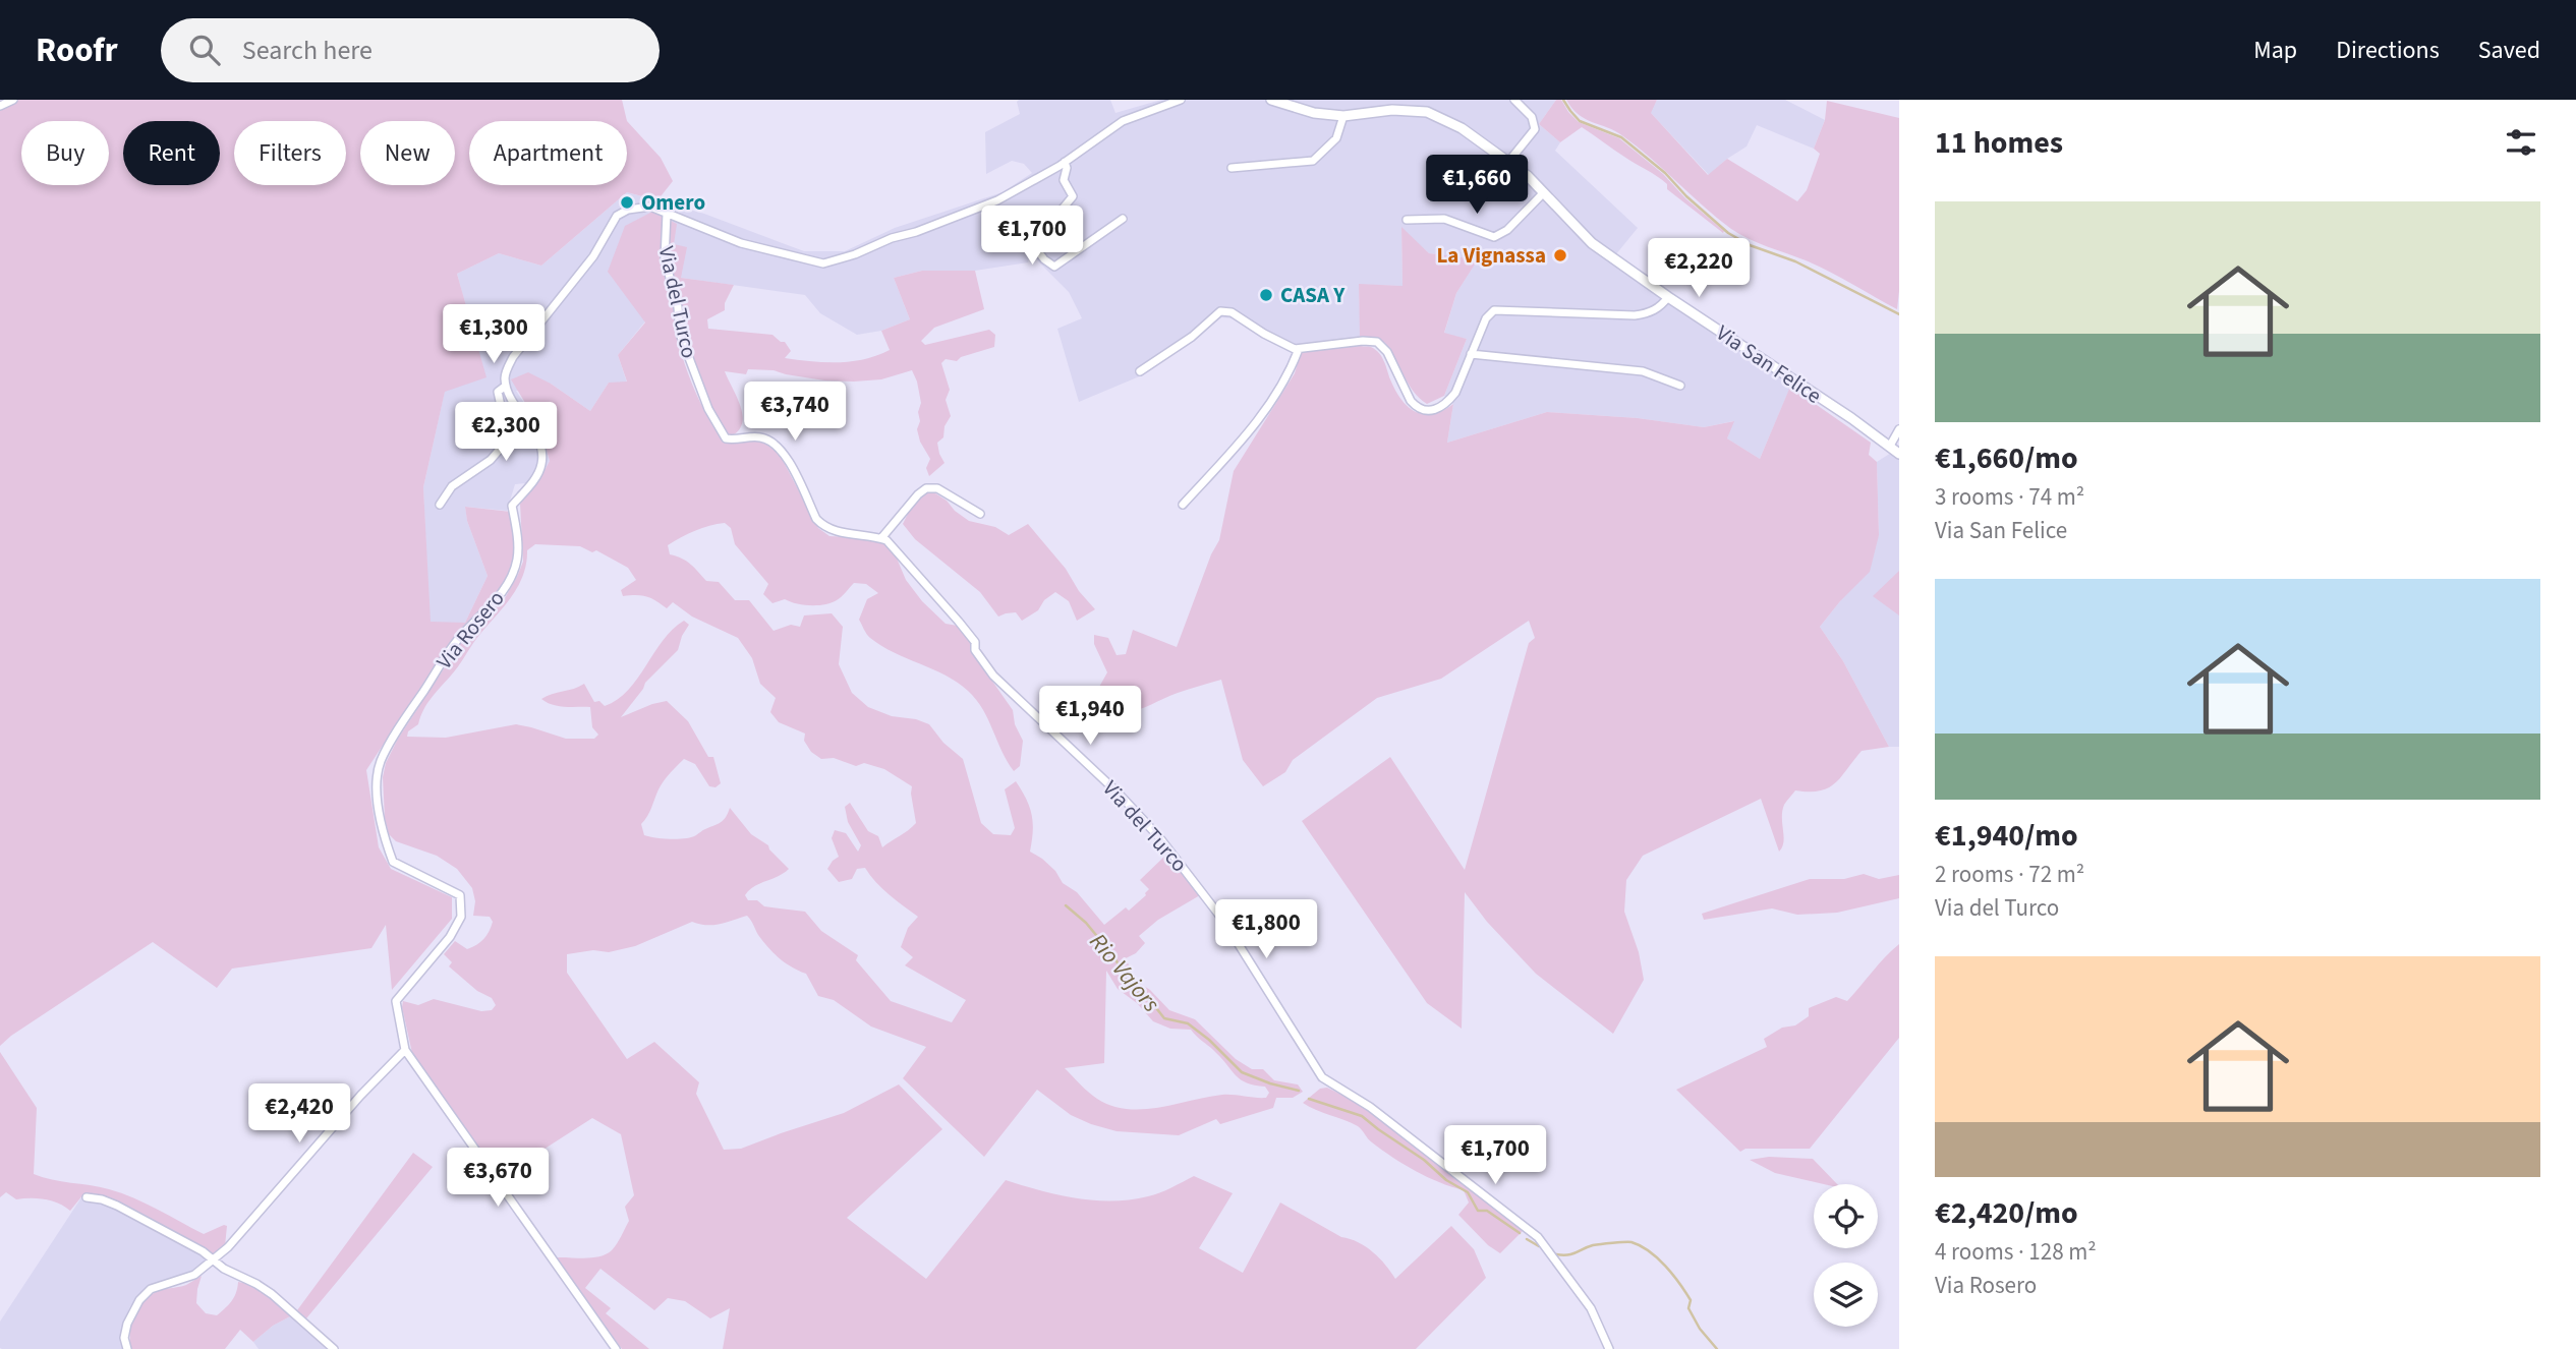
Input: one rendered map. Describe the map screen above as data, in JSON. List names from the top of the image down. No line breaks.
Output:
{"streets":{"street":["Via del Turco","Via San Felice","Via Rosero"]},"water":["Rio Vajors"],"places":["Omero","La Vignassa","CASA Y"],"page":{"header":"Roofr","search":"Search here","nav":["Map","Directions","Saved"],"heading":"11 homes","chip":["Buy","Rent","Filters","New","Apartment"],"price":["€1,660","€1,700","€2,220","€1,300","€3,740","€2,300","€1,940","€1,800","€2,420","€1,700","€3,670"],"list":[{"name":"€1,660/mo","note":"3 rooms · 74 m² · Via San Felice"},{"name":"€1,940/mo","note":"2 rooms · 72 m² · Via del Turco"},{"name":"€2,420/mo","note":"4 rooms · 128 m² · Via Rosero"}]}}
